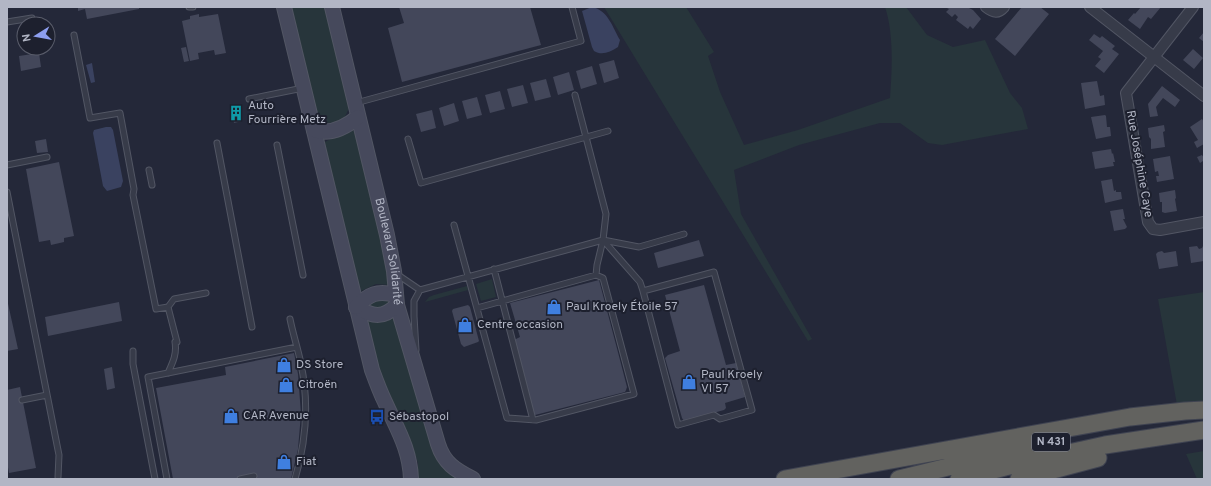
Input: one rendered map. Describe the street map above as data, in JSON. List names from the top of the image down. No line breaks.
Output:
{"streets":{"highway":["N 431"],"main road":["Boulevard Solidarité"],"street":["Rue Joséphine Caye"]},"places":{"building":["Auto Fourrière Metz"],"shop":["Paul Kroely Étoile 57","Centre occasion","DS Store","Paul Kroely VI 57","Citroën","CAR Avenue","Fiat"],"bus stop":["Sébastopol"]},"north":"left"}
